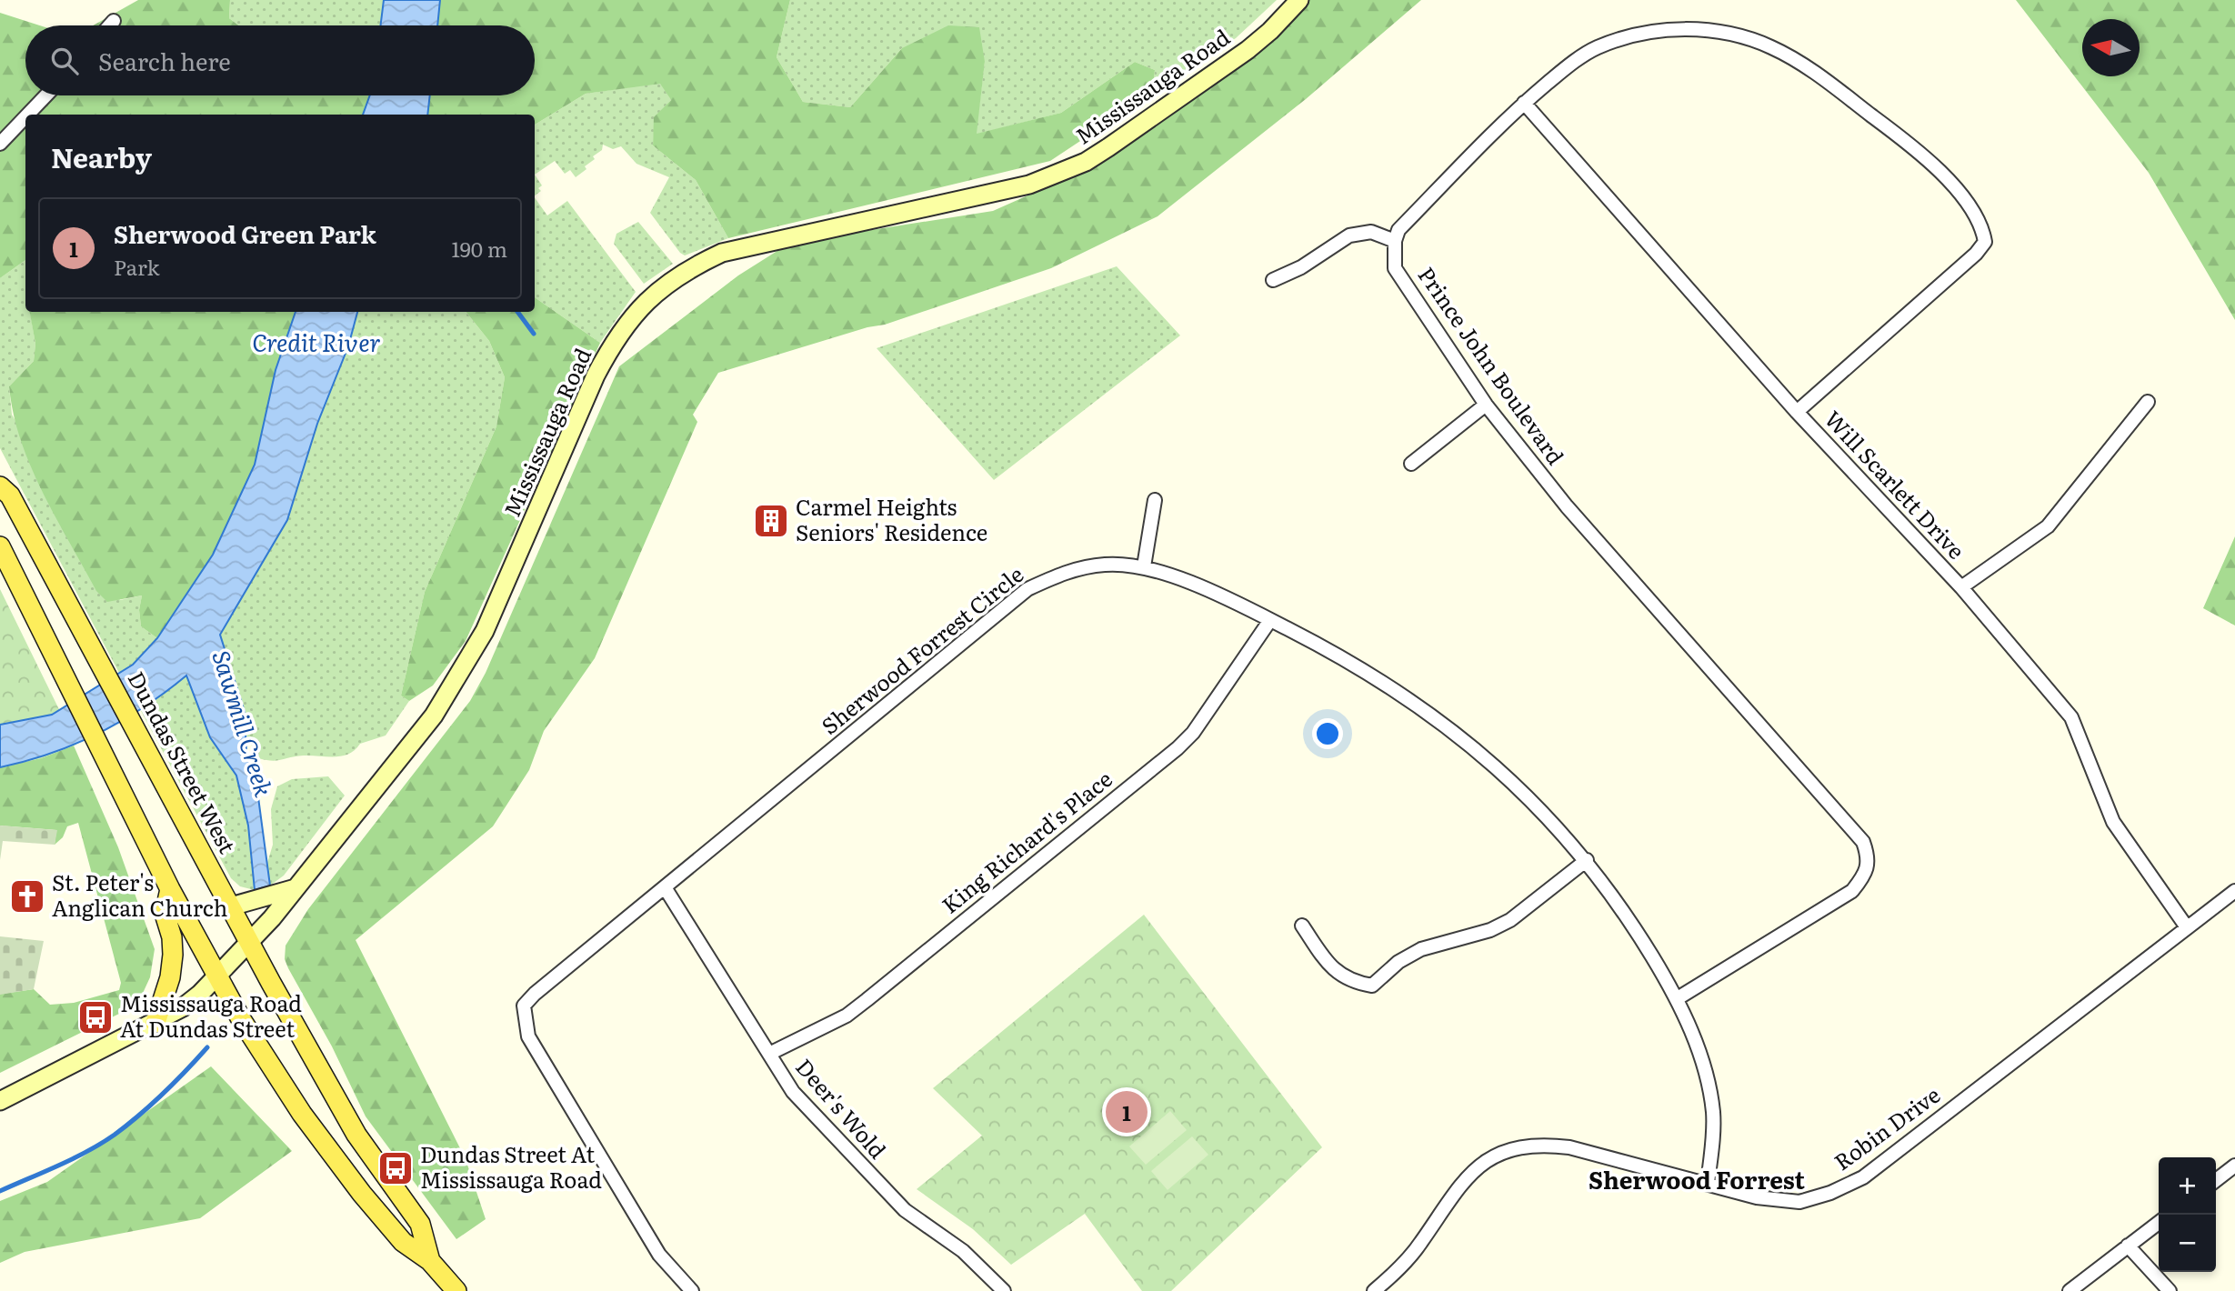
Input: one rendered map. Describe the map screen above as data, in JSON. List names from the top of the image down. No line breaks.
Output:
{"streets":{"main road":["Mississauga Road","Dundas Street West"],"street":["Prince John Boulevard","Will Scarlett Drive","Sherwood Forrest Circle","King Richard's Place","Deer's Wold","Robin Drive"]},"crossings":[["Mississauga Road","Dundas Street West"],["Prince John Boulevard","Sherwood Forrest Circle"],["Will Scarlett Drive","Robin Drive"],["Sherwood Forrest Circle","King Richard's Place"],["Sherwood Forrest Circle","Deer's Wold"],["Sherwood Forrest Circle","Robin Drive"],["King Richard's Place","Deer's Wold"]],"districts":["Sherwood Forrest"],"water":["Credit River","Sawmill Creek"],"places":{"building":["Carmel Heights Seniors' Residence"],"church":["St. Peter's Anglican Church"],"bus stop":["Mississauga Road At Dundas Street","Dundas Street At Mississauga Road"]},"north":"left","page":{"search":"Search here","heading":"Nearby","list":[{"mark":"1","name":"Sherwood Green Park","note":"Park","value":"190 m"}],"pins":"1","map_buttons":["+","−"]}}
